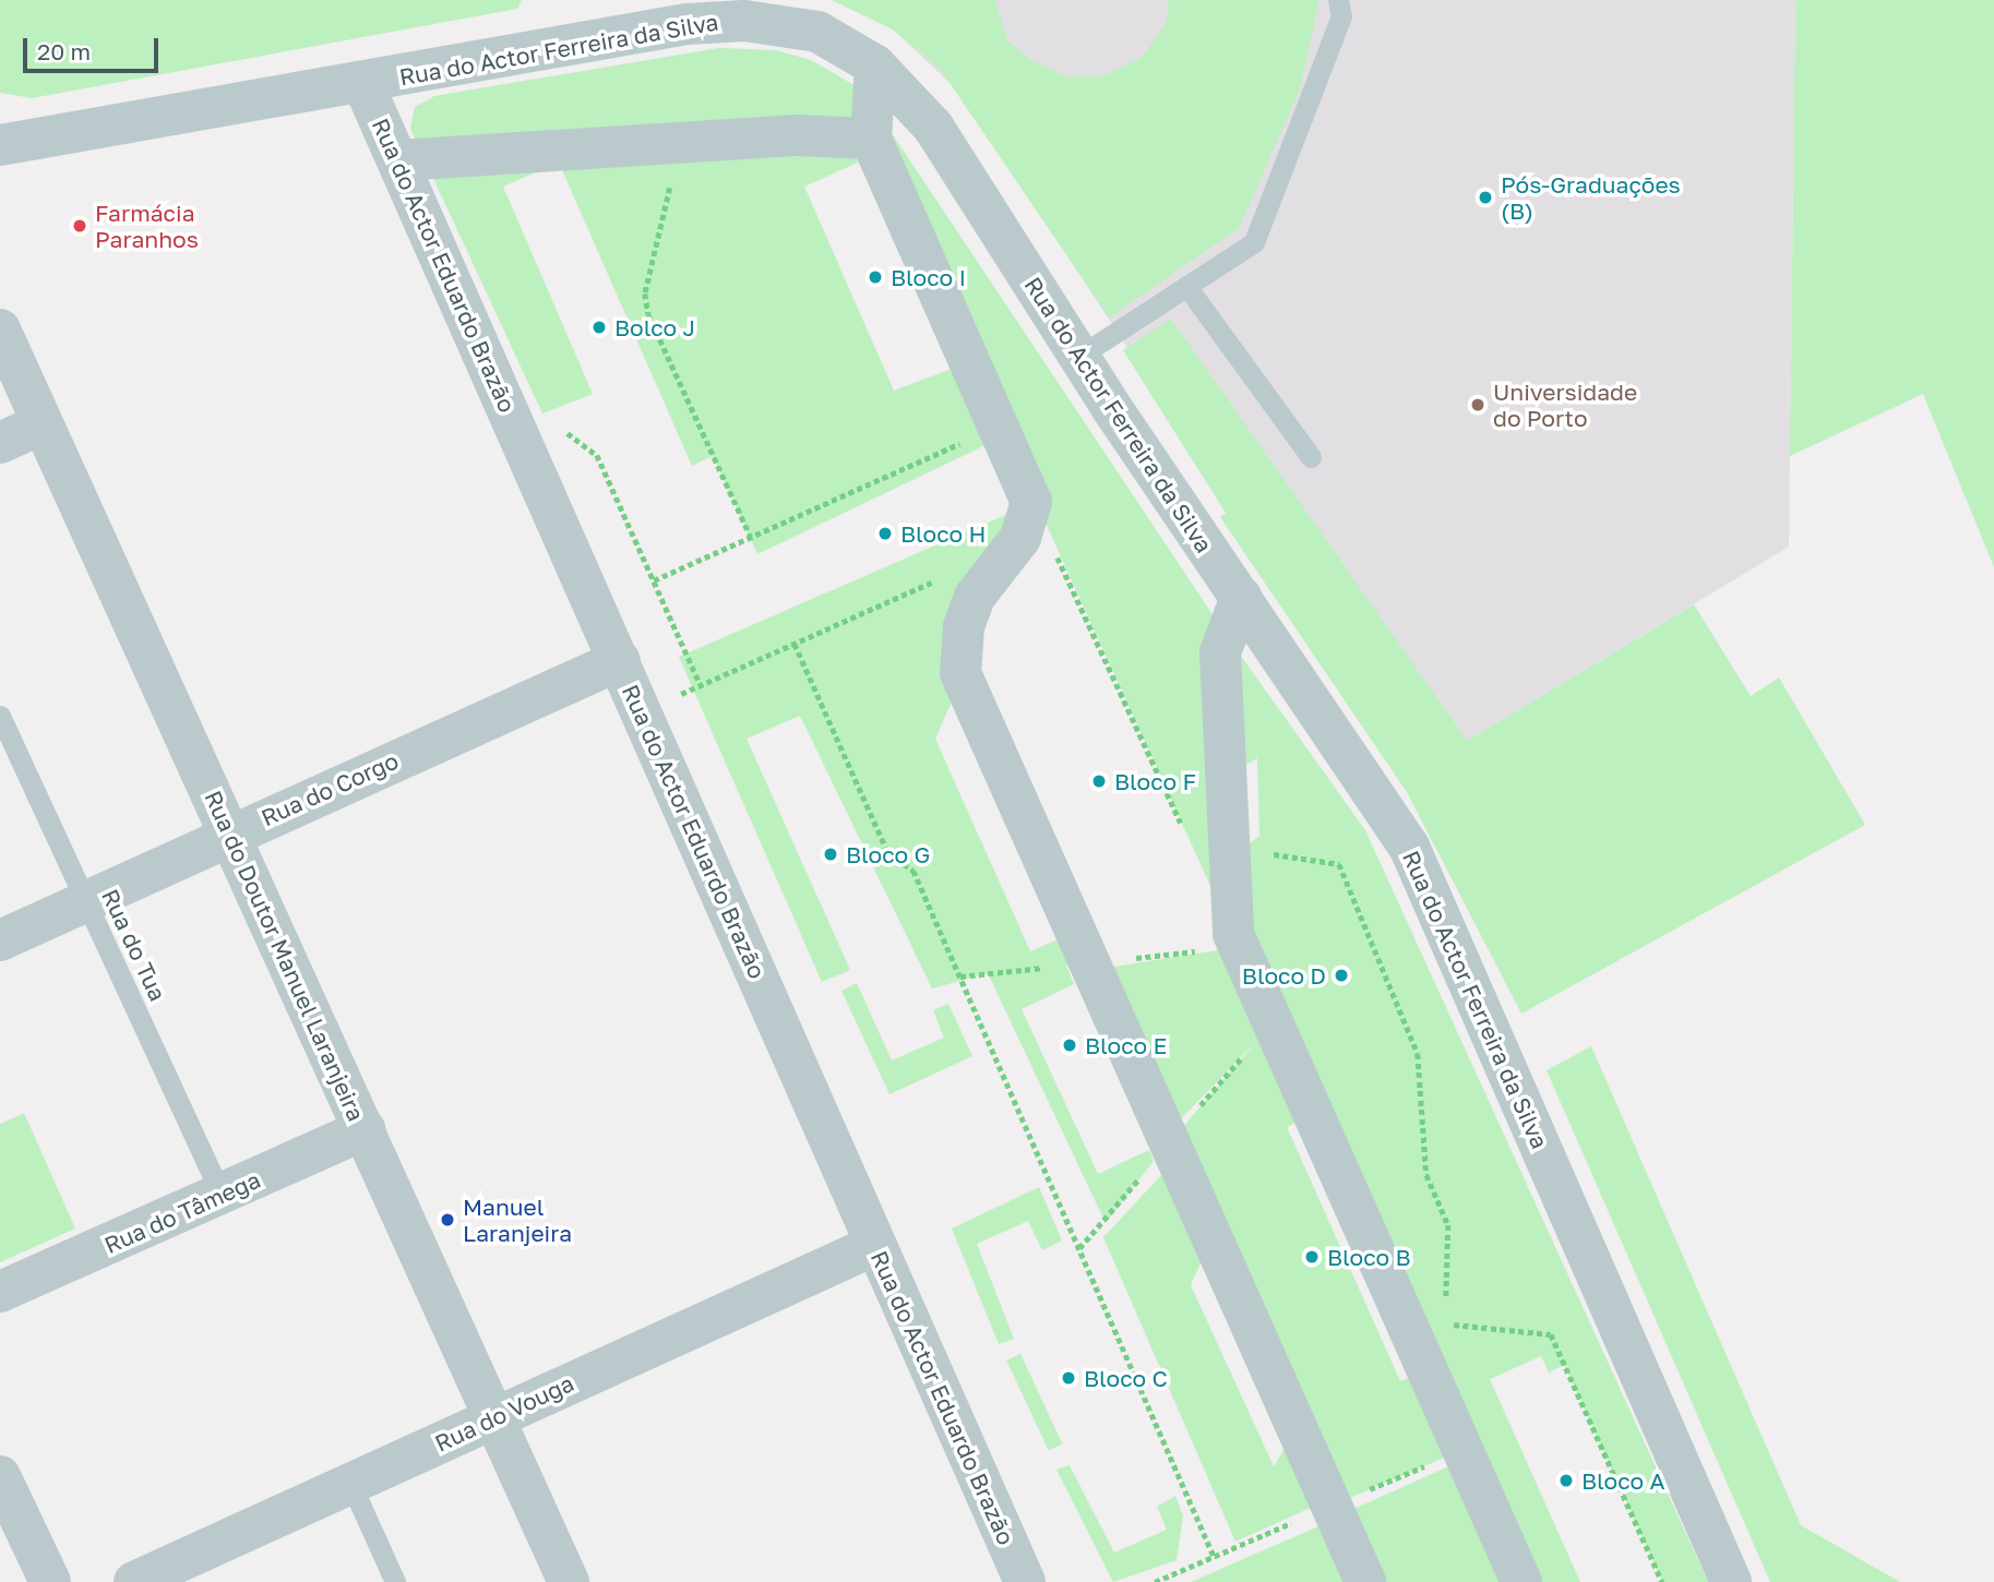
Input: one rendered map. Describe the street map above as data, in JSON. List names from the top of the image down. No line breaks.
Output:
{"streets":{"street":["Rua do Actor Ferreira da Silva","Rua do Actor Eduardo Brazão","Rua do Corgo","Rua do Doutor Manuel Laranjeira","Rua do Tâmega","Rua do Vouga"],"lane":["Rua do Tua"]},"crossings":[["Rua do Actor Ferreira da Silva","Rua do Actor Eduardo Brazão"],["Rua do Actor Eduardo Brazão","Rua do Corgo"],["Rua do Actor Eduardo Brazão","Rua do Vouga"],["Rua do Corgo","Rua do Tua"],["Rua do Corgo","Rua do Doutor Manuel Laranjeira"],["Rua do Tua","Rua do Tâmega"],["Rua do Doutor Manuel Laranjeira","Rua do Tâmega"],["Rua do Doutor Manuel Laranjeira","Rua do Vouga"]],"places":["Pós-Graduações (B)","Farmácia Paranhos","Bloco I","Bolco J","Universidade do Porto","Bloco H","Bloco F","Bloco G","Bloco D","Bloco E","Manuel Laranjeira","Bloco B","Bloco C","Bloco A"],"scale_bar":"20 m"}
